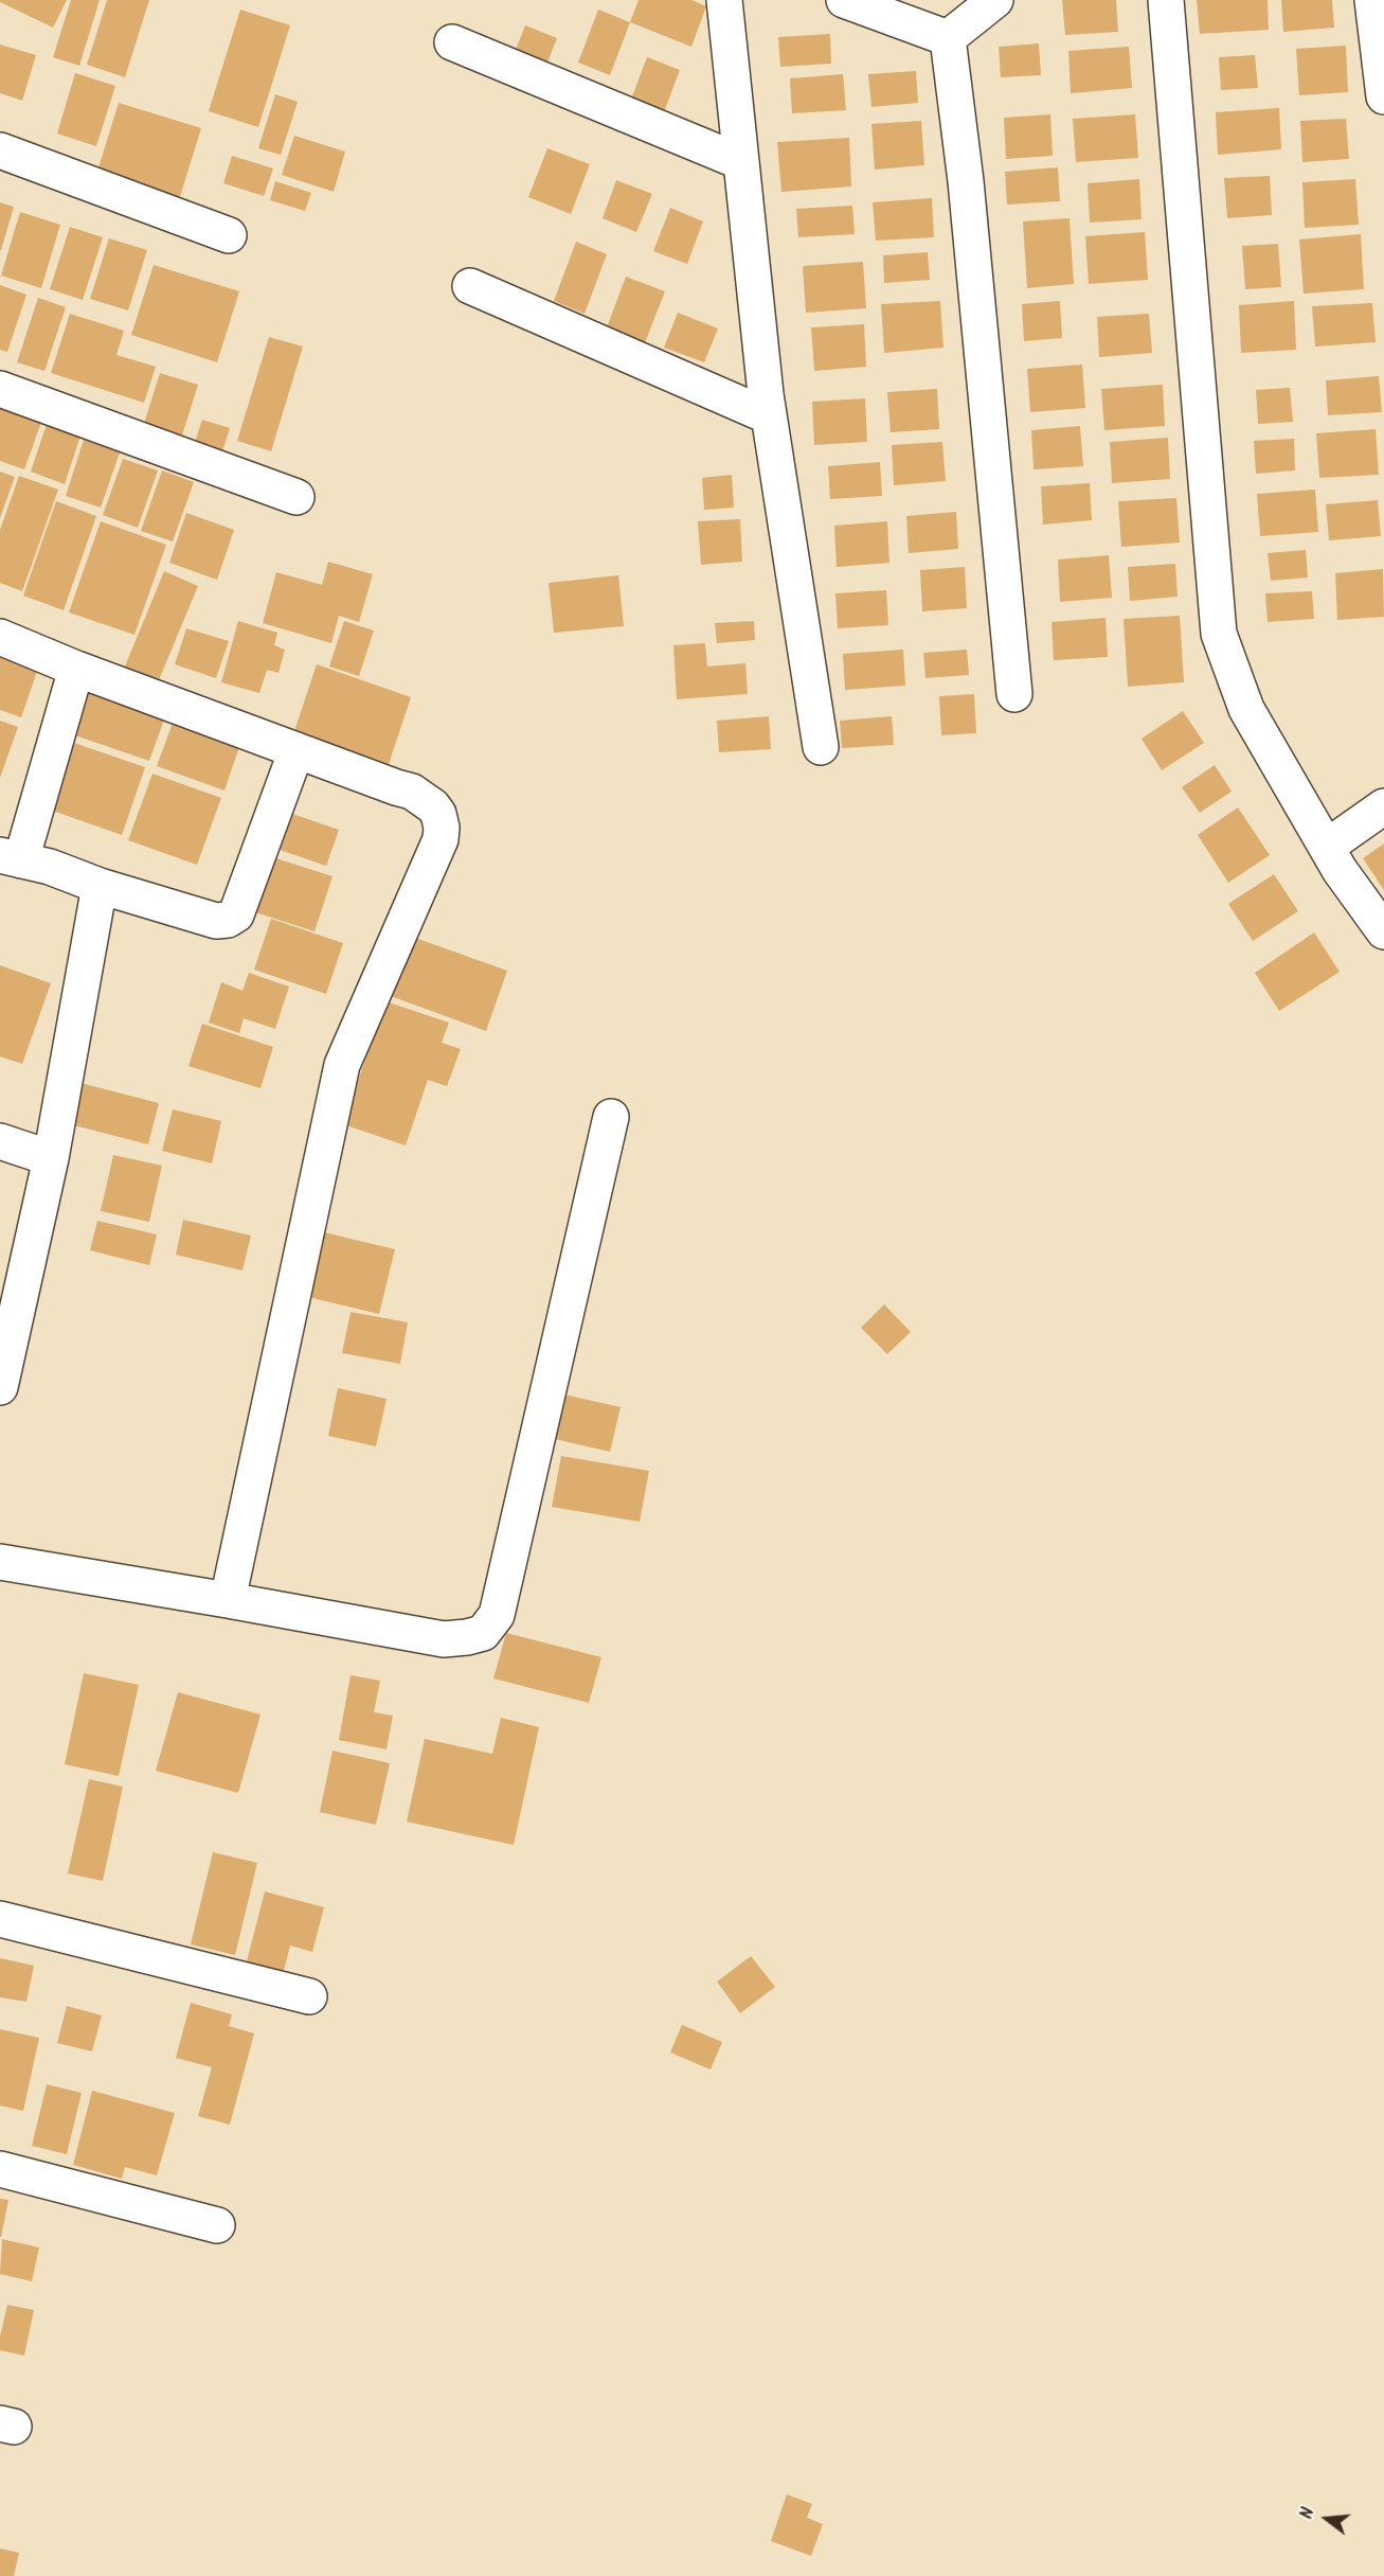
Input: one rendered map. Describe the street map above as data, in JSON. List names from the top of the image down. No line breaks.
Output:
{"north":"left"}
